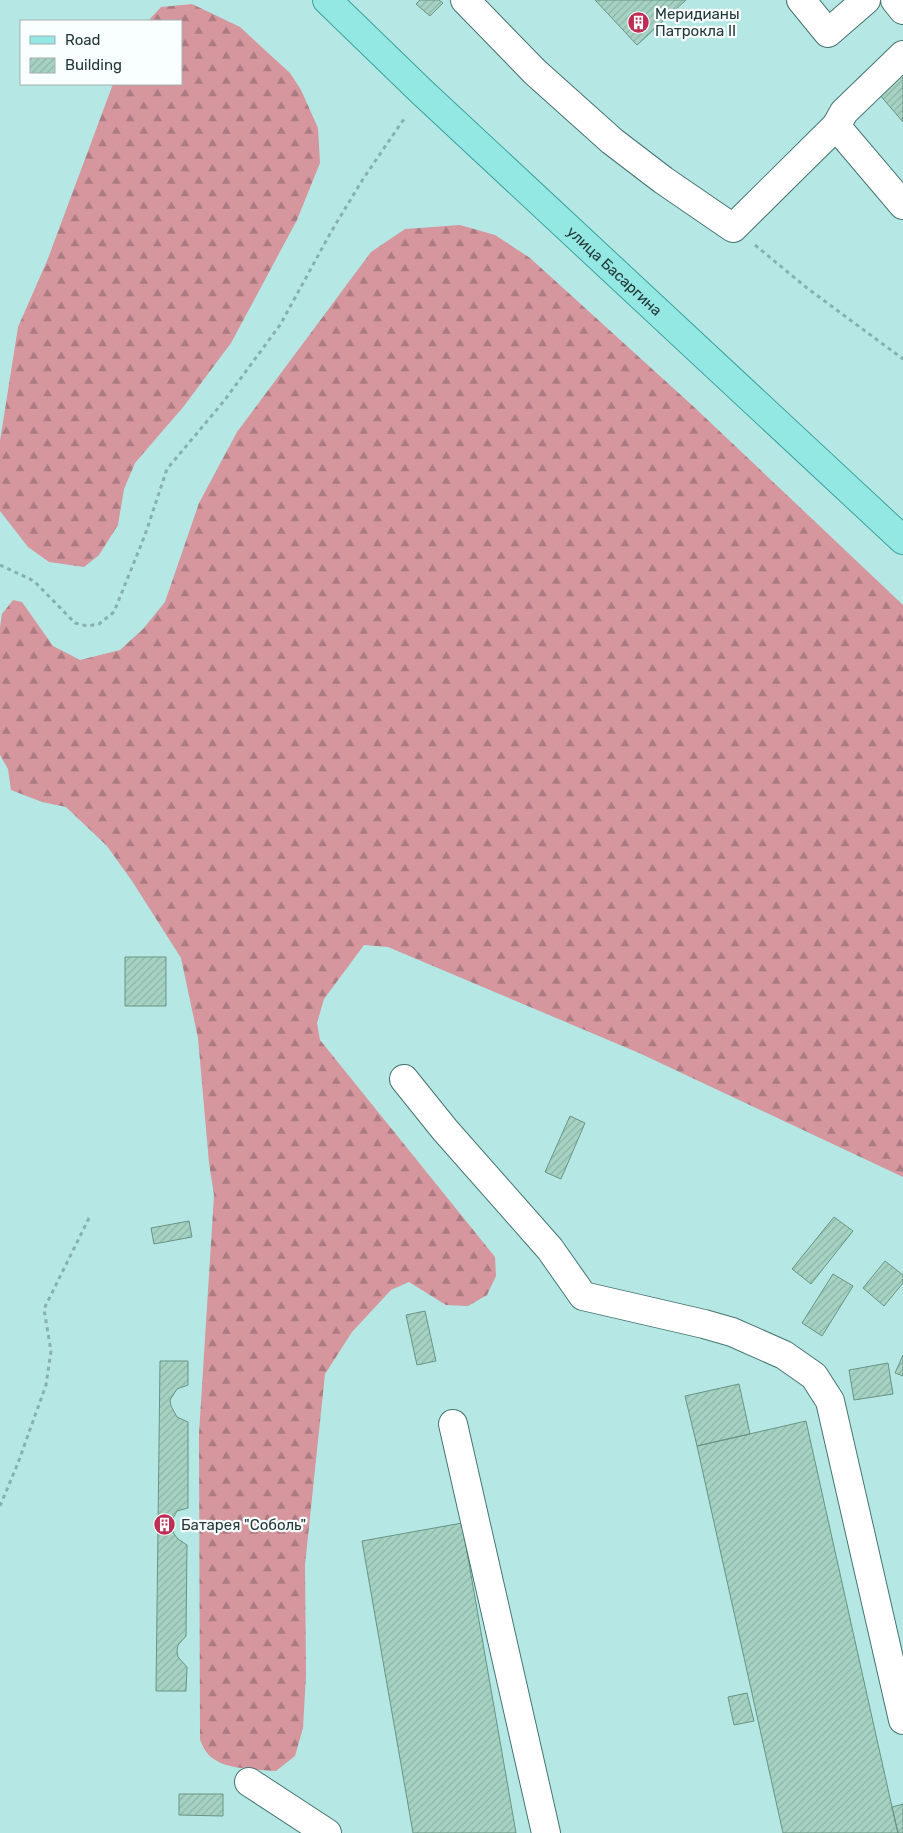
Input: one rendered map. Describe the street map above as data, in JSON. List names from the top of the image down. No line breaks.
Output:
{"streets":{"main road":["улица Басаргина"]},"places":{"building":["Меридианы Патрокла II","Батарея \"Соболь\""]},"legend":["Road","Building"]}
